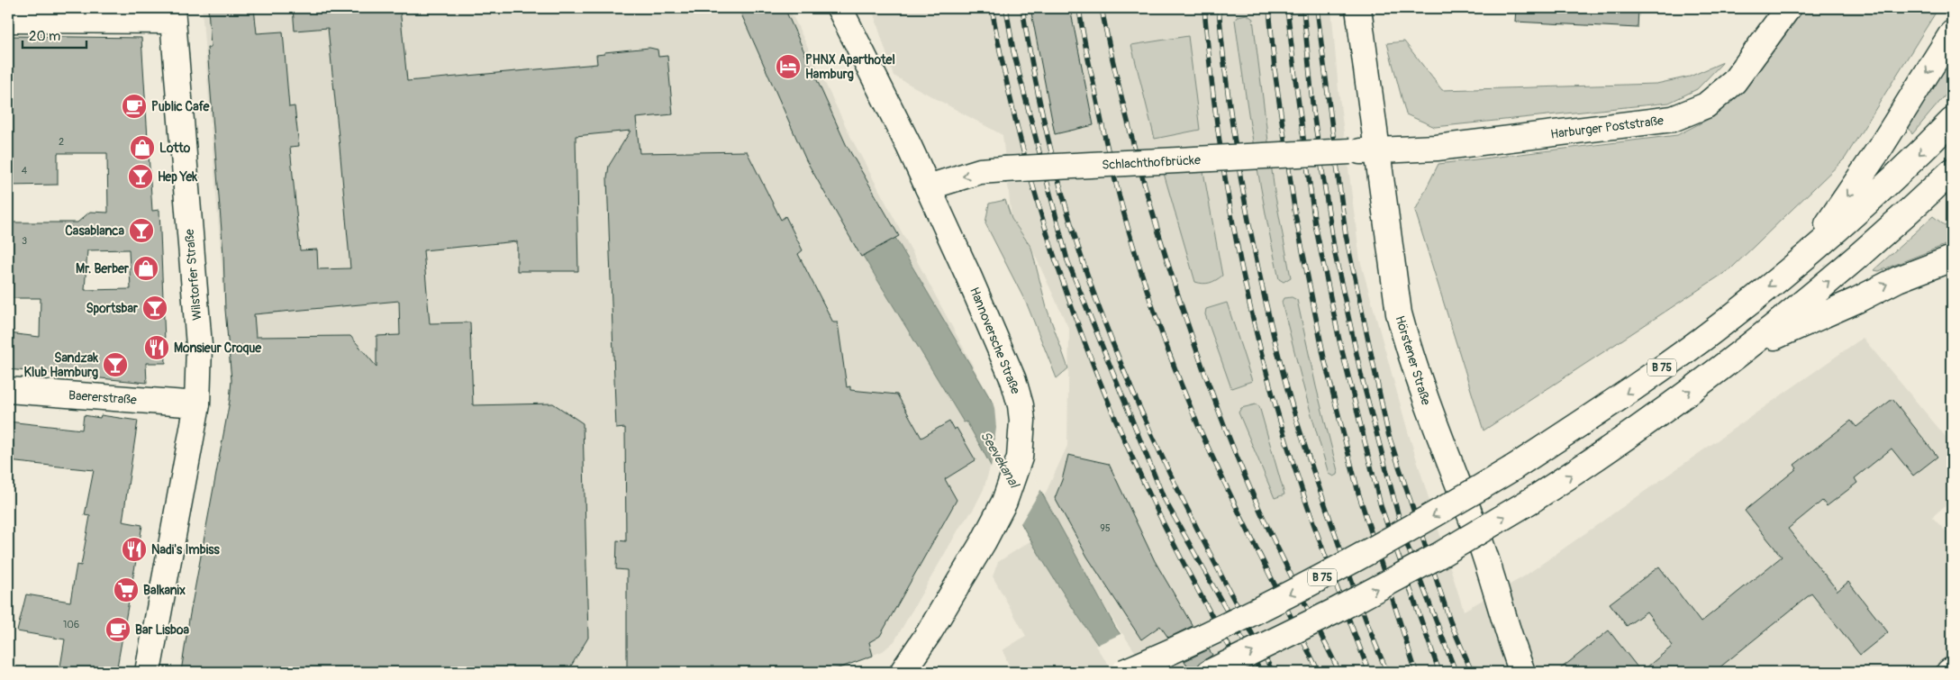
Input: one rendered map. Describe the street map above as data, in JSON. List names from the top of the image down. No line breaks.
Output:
{"streets":{"main road":["Harburger Poststraße","Schlachthofbrücke","Wilstorfer Straße","Hannoversche Straße","Hörstener Straße","B 75","Baererstraße"]},"crossings":[["Harburger Poststraße","Schlachthofbrücke"],["Harburger Poststraße","Hörstener Straße"],["Schlachthofbrücke","Hannoversche Straße"],["Schlachthofbrücke","Hörstener Straße"],["Wilstorfer Straße","Baererstraße"]],"one_way":["Schlachthofbrücke"],"water":["Seevekanal"],"places":{"hotel":["PHNX Aparthotel Hamburg"],"cafe":["Public Cafe","Bar Lisboa"],"shop":["Lotto","Mr. Berber"],"bar":["Hep Yek","Casablanca","Sportsbar","Sandzak Klub Hamburg"],"restaurant":["Monsieur Croque","Nadi's Imbiss"],"supermarket":["Balkanix"]},"house_numbers":["2","4","3","95","106"],"scale_bar":"20 m"}
